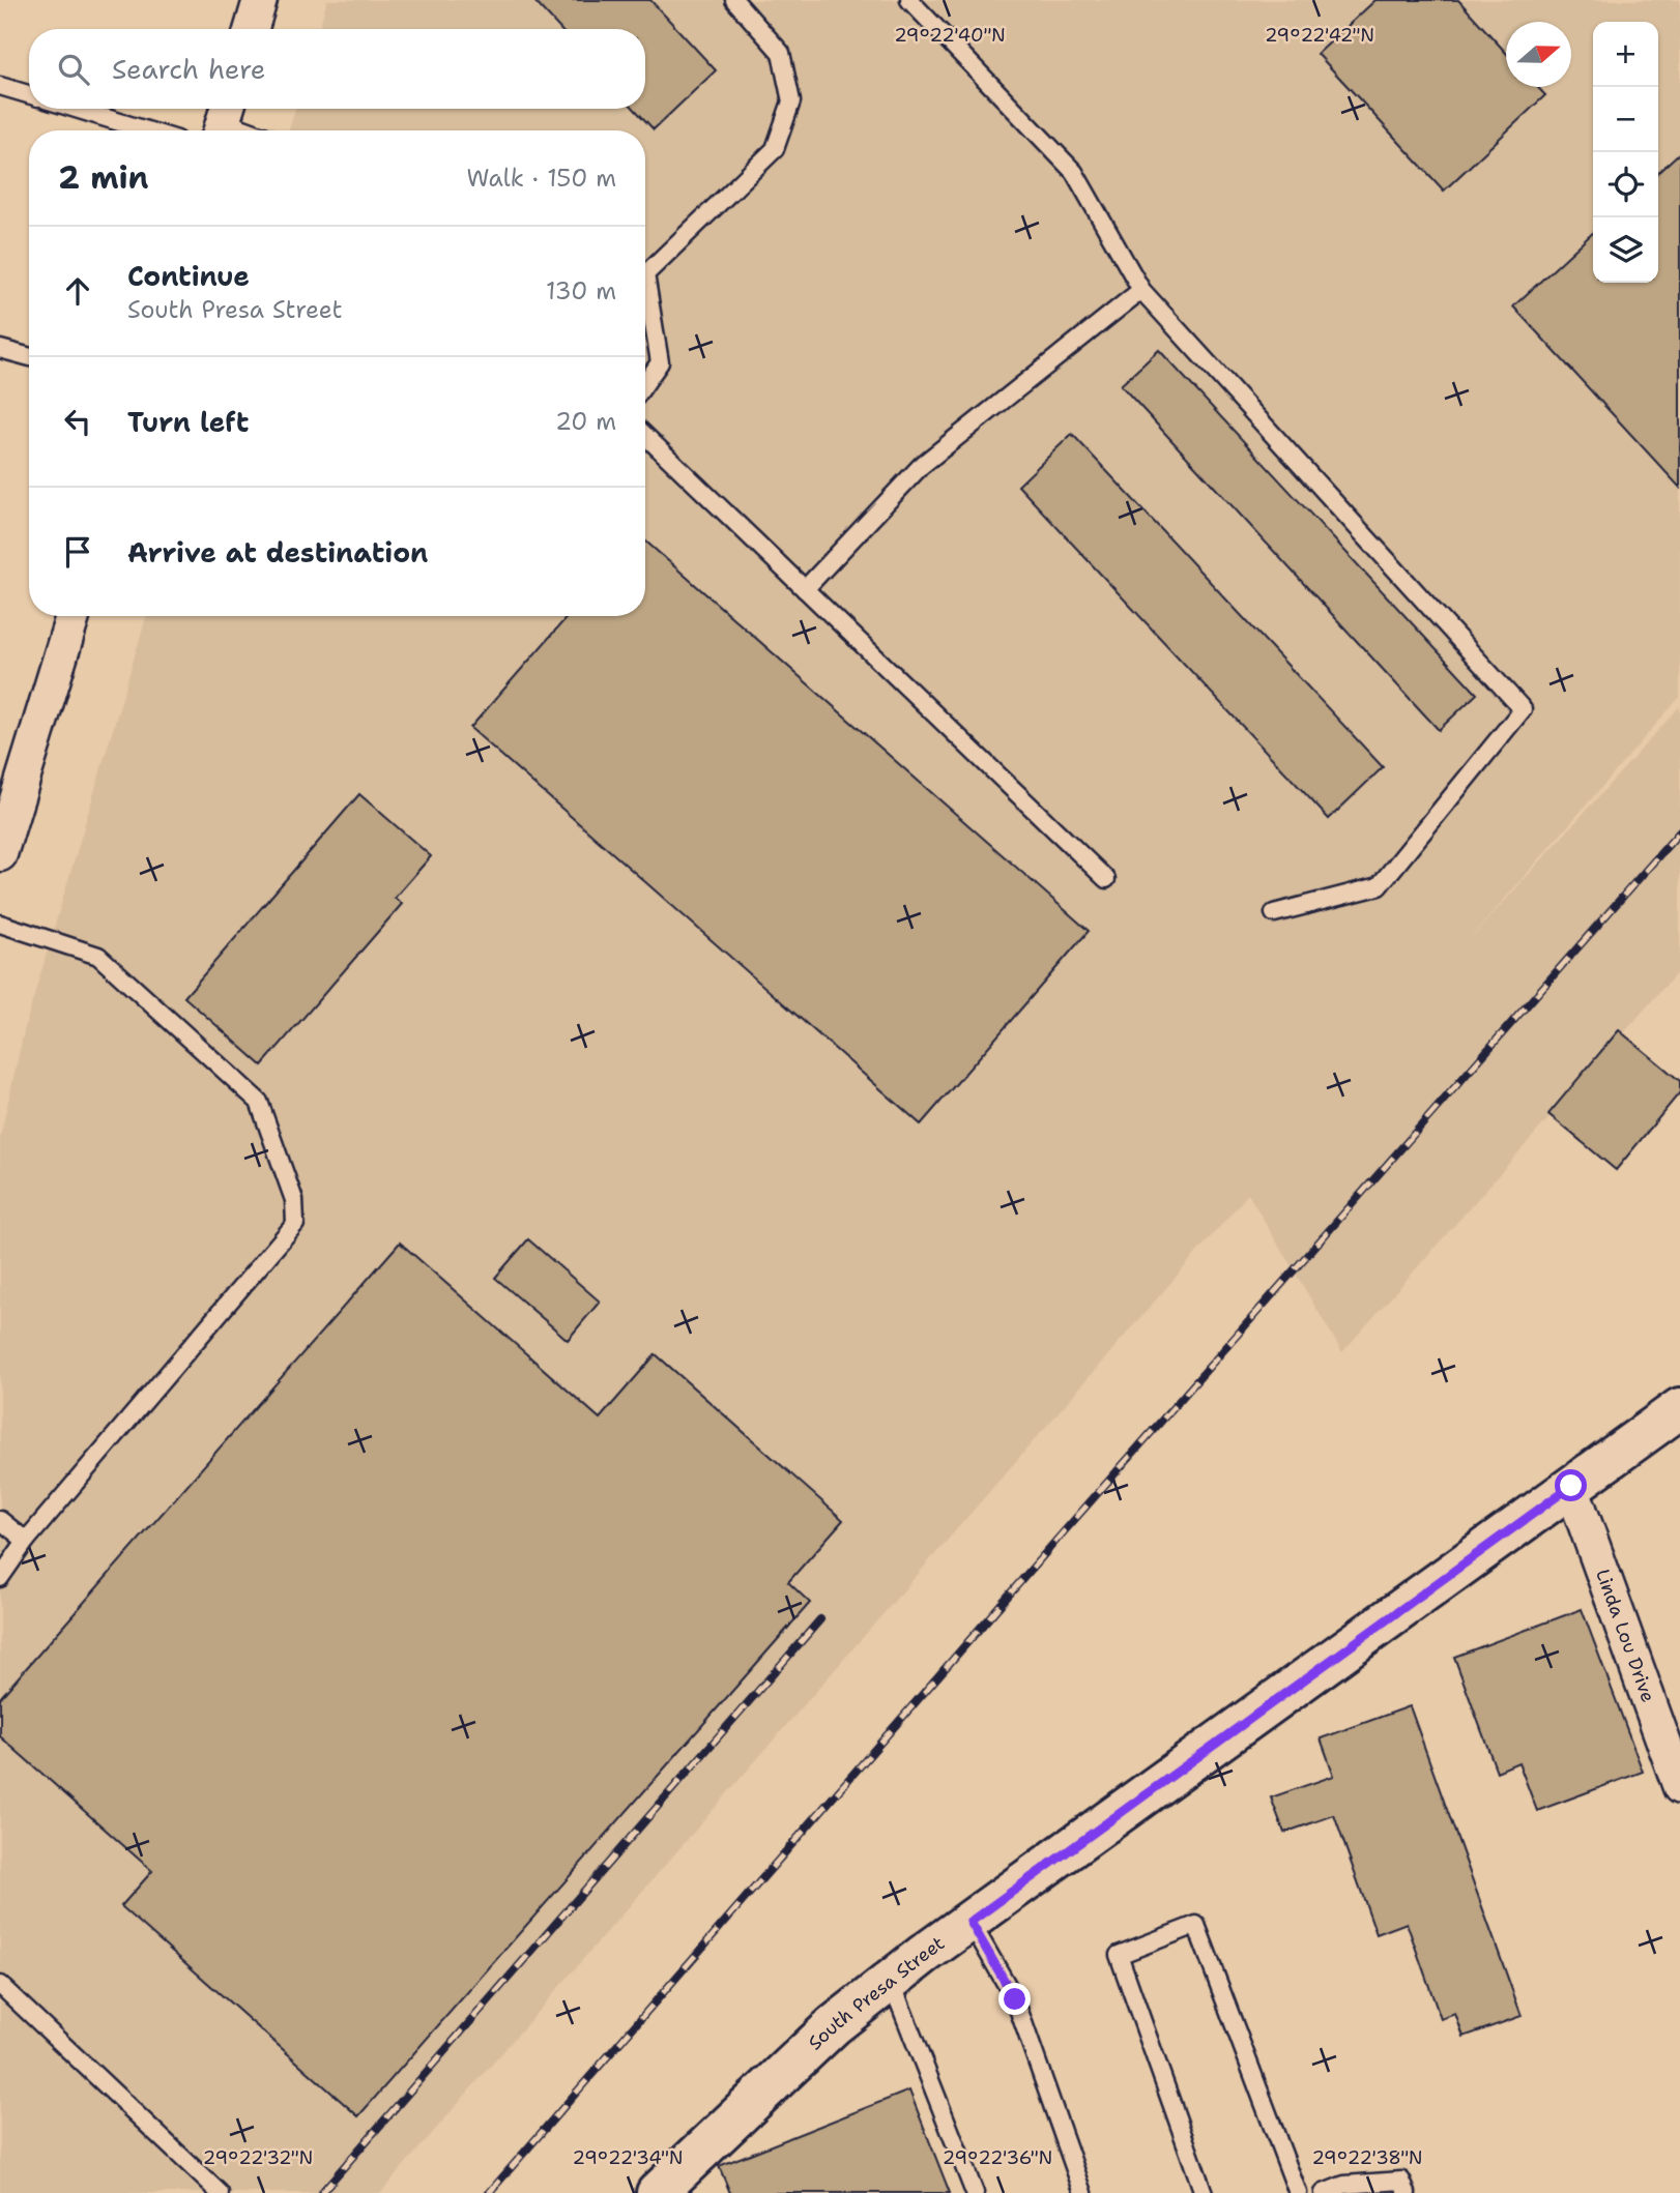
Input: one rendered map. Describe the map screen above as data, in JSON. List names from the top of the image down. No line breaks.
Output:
{"streets":{"main road":["South Presa Street"],"street":["Linda Lou Drive"]},"crossings":[["Linda Lou Drive","South Presa Street"]],"north":"right","page":{"map_buttons":["+","−"],"search":"Search here","heading":["2 min","Walk · 150 m"],"list":[["Continue","South Presa Street","130 m"],["Turn left","20 m"],"Arrive at destination"]},"coordinates":["29°22'40\"N","29°22'42\"N","29°22'32\"N","29°22'34\"N","29°22'36\"N","29°22'38\"N"]}
